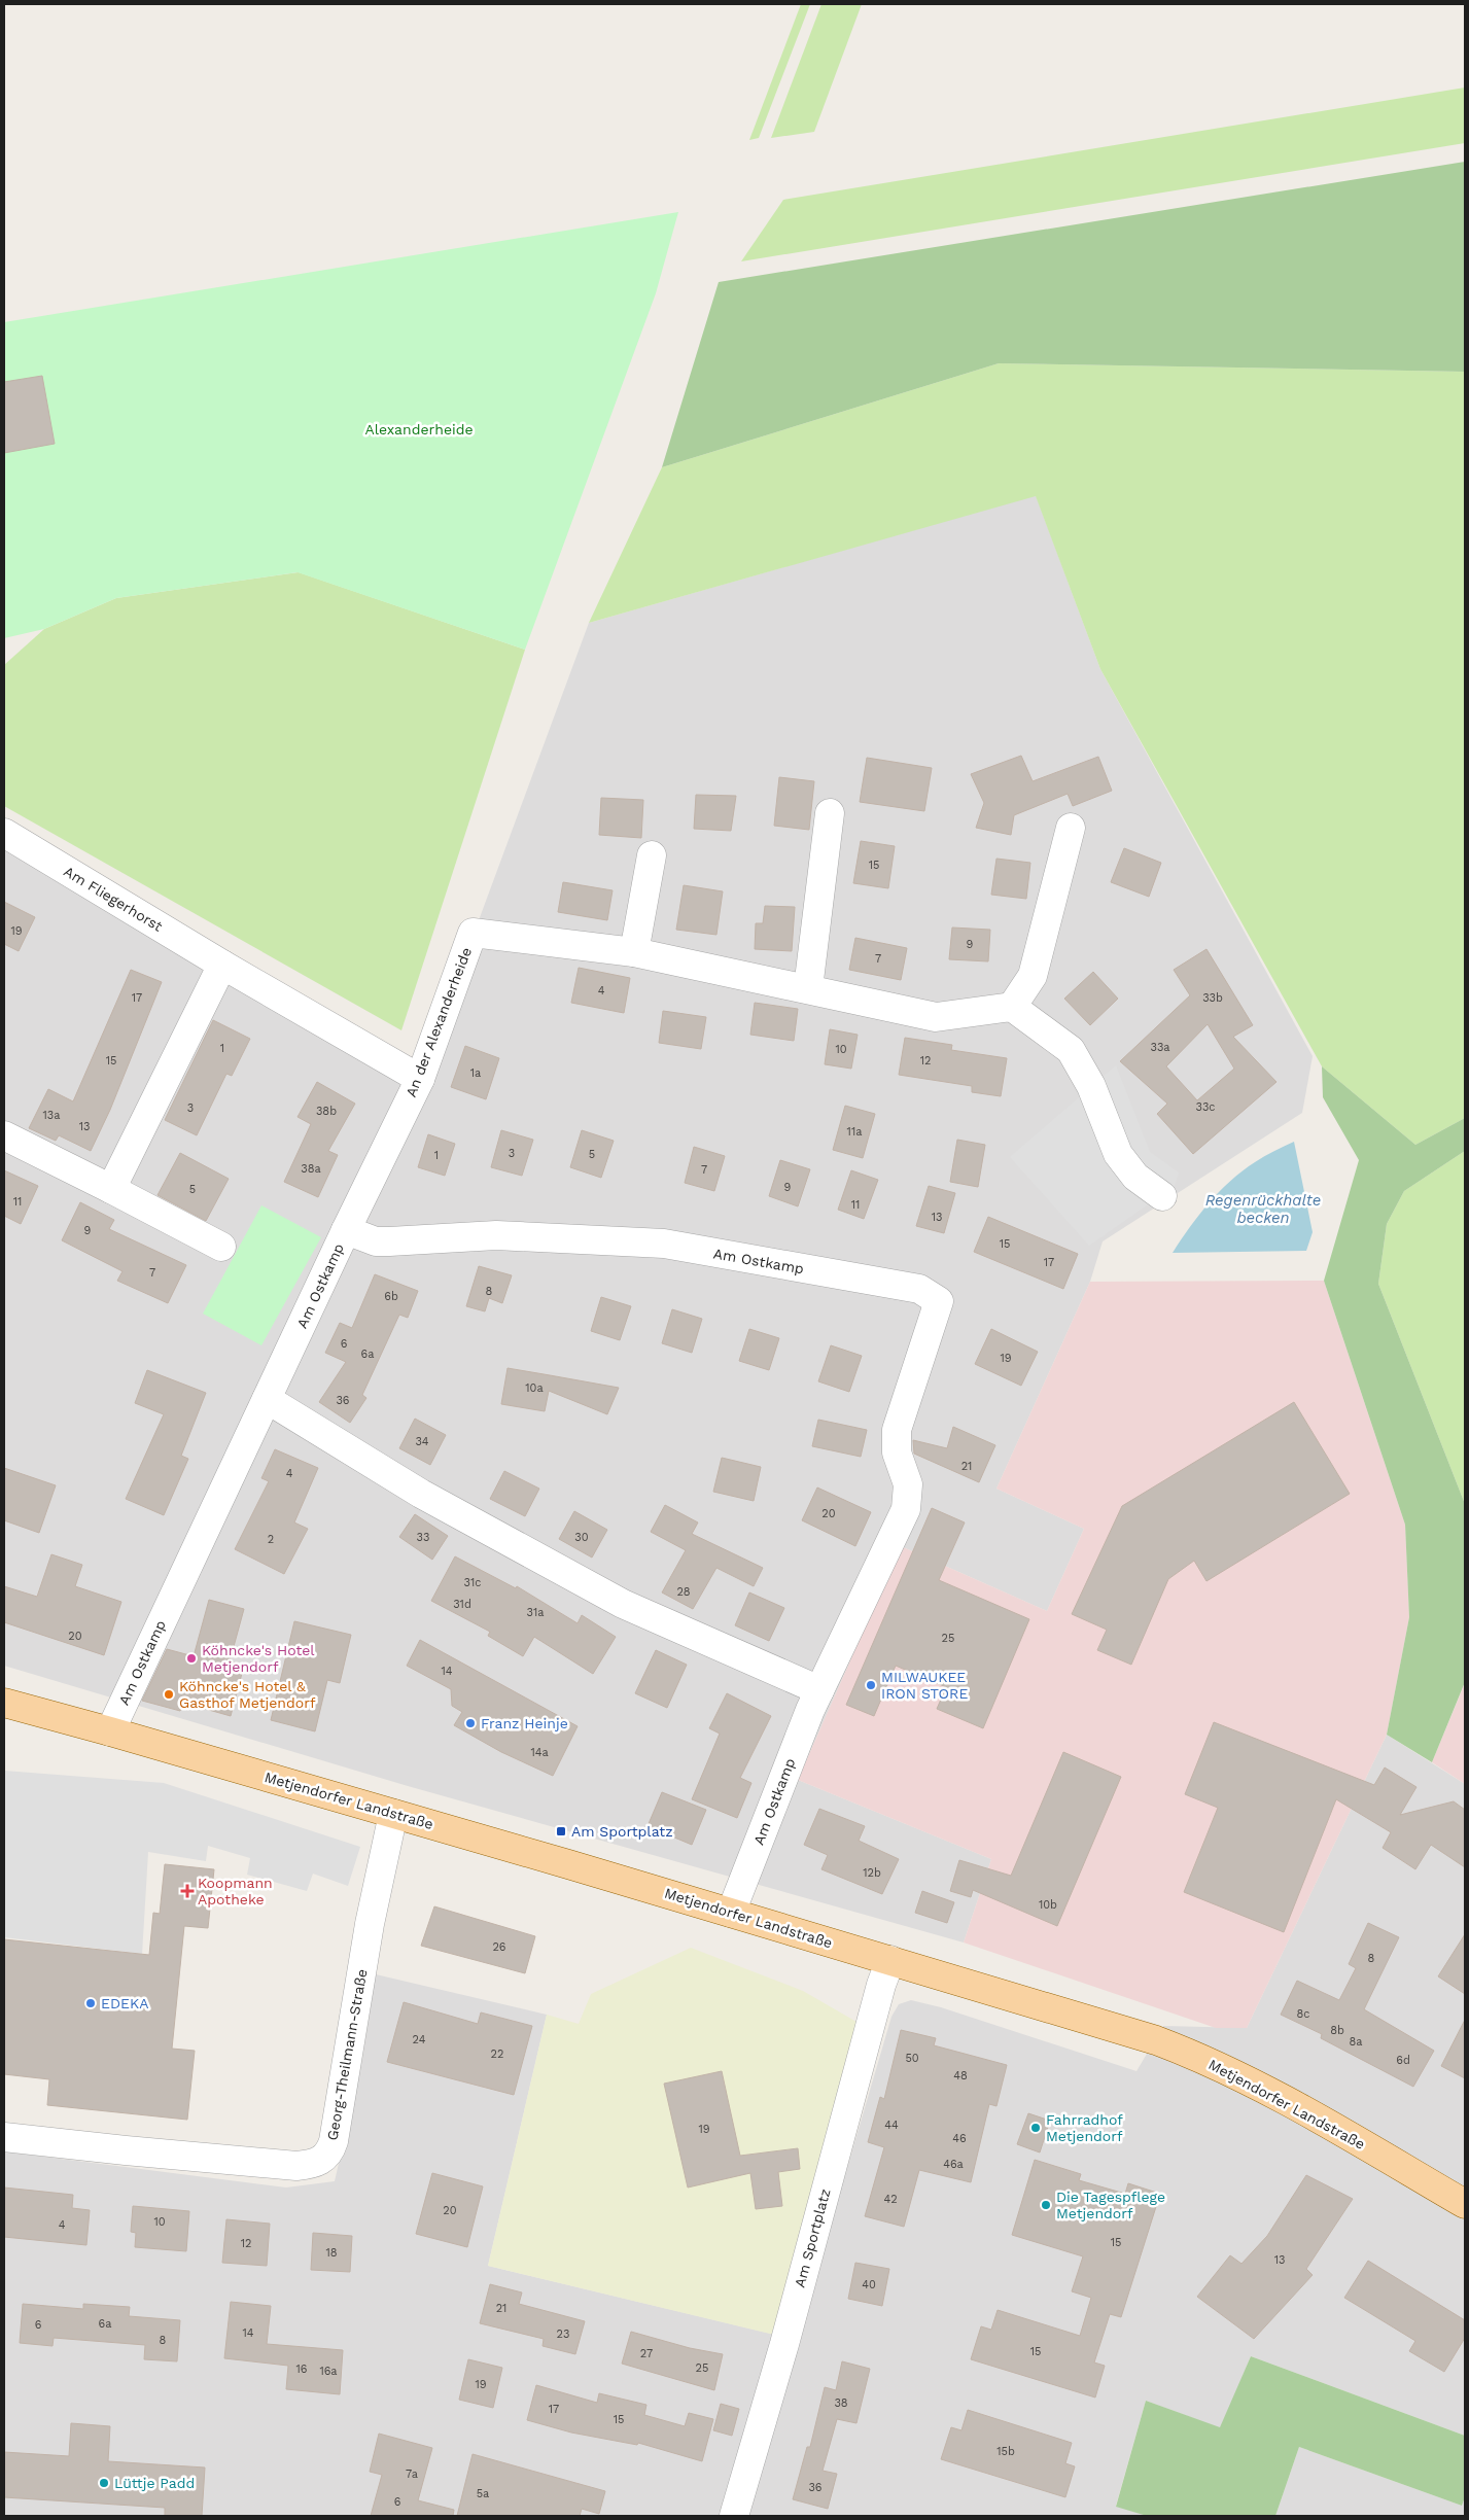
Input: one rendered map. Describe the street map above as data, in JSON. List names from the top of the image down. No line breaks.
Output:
{"streets":{"main road":["Metjendorfer Landstraße"],"street":["Am Fliegerhorst","An der Alexanderheide","Am Ostkamp","Georg-Theilmann-Straße","Am Sportplatz"]},"crossings":[["Am Fliegerhorst","An der Alexanderheide"],["An der Alexanderheide","Am Ostkamp"],["Am Ostkamp","Metjendorfer Landstraße"],["Metjendorfer Landstraße","Georg-Theilmann-Straße"],["Metjendorfer Landstraße","Am Sportplatz"]],"water":["Regenrückhalte becken"],"parks":["Alexanderheide"],"places":{"other":["Köhncke's Hotel Metjendorf","MILWAUKEE IRON STORE","Köhncke's Hotel & Gasthof Metjendorf","Franz Heinje","EDEKA","Fahrradhof Metjendorf","Die Tagespflege Metjendorf","Lüttje Padd"],"transit":["Am Sportplatz"],"health":["Koopmann Apotheke"]},"house_numbers":["15","19","9","7","4","17","33b","33a","1","10","15","12","1a","33c","3","38b","13a","13","11a","3","5","1","38a","7","9","5","11","11","13","9","15","17","7","8","6b","6","6a","19","10a","36","34","21","4","20","33","30","2","31c","28","31d","31a","20","25","14","14a","12b","10b","26","8","8c","8b","24","8a","22","50","6d","48","44","19","46","46a","42","20","10","4","15","12","18","13","40","21","6a","6","14","23","8","15","27","25","16","16a","19","38","17","15","15b","7a","36","5a","6"]}
